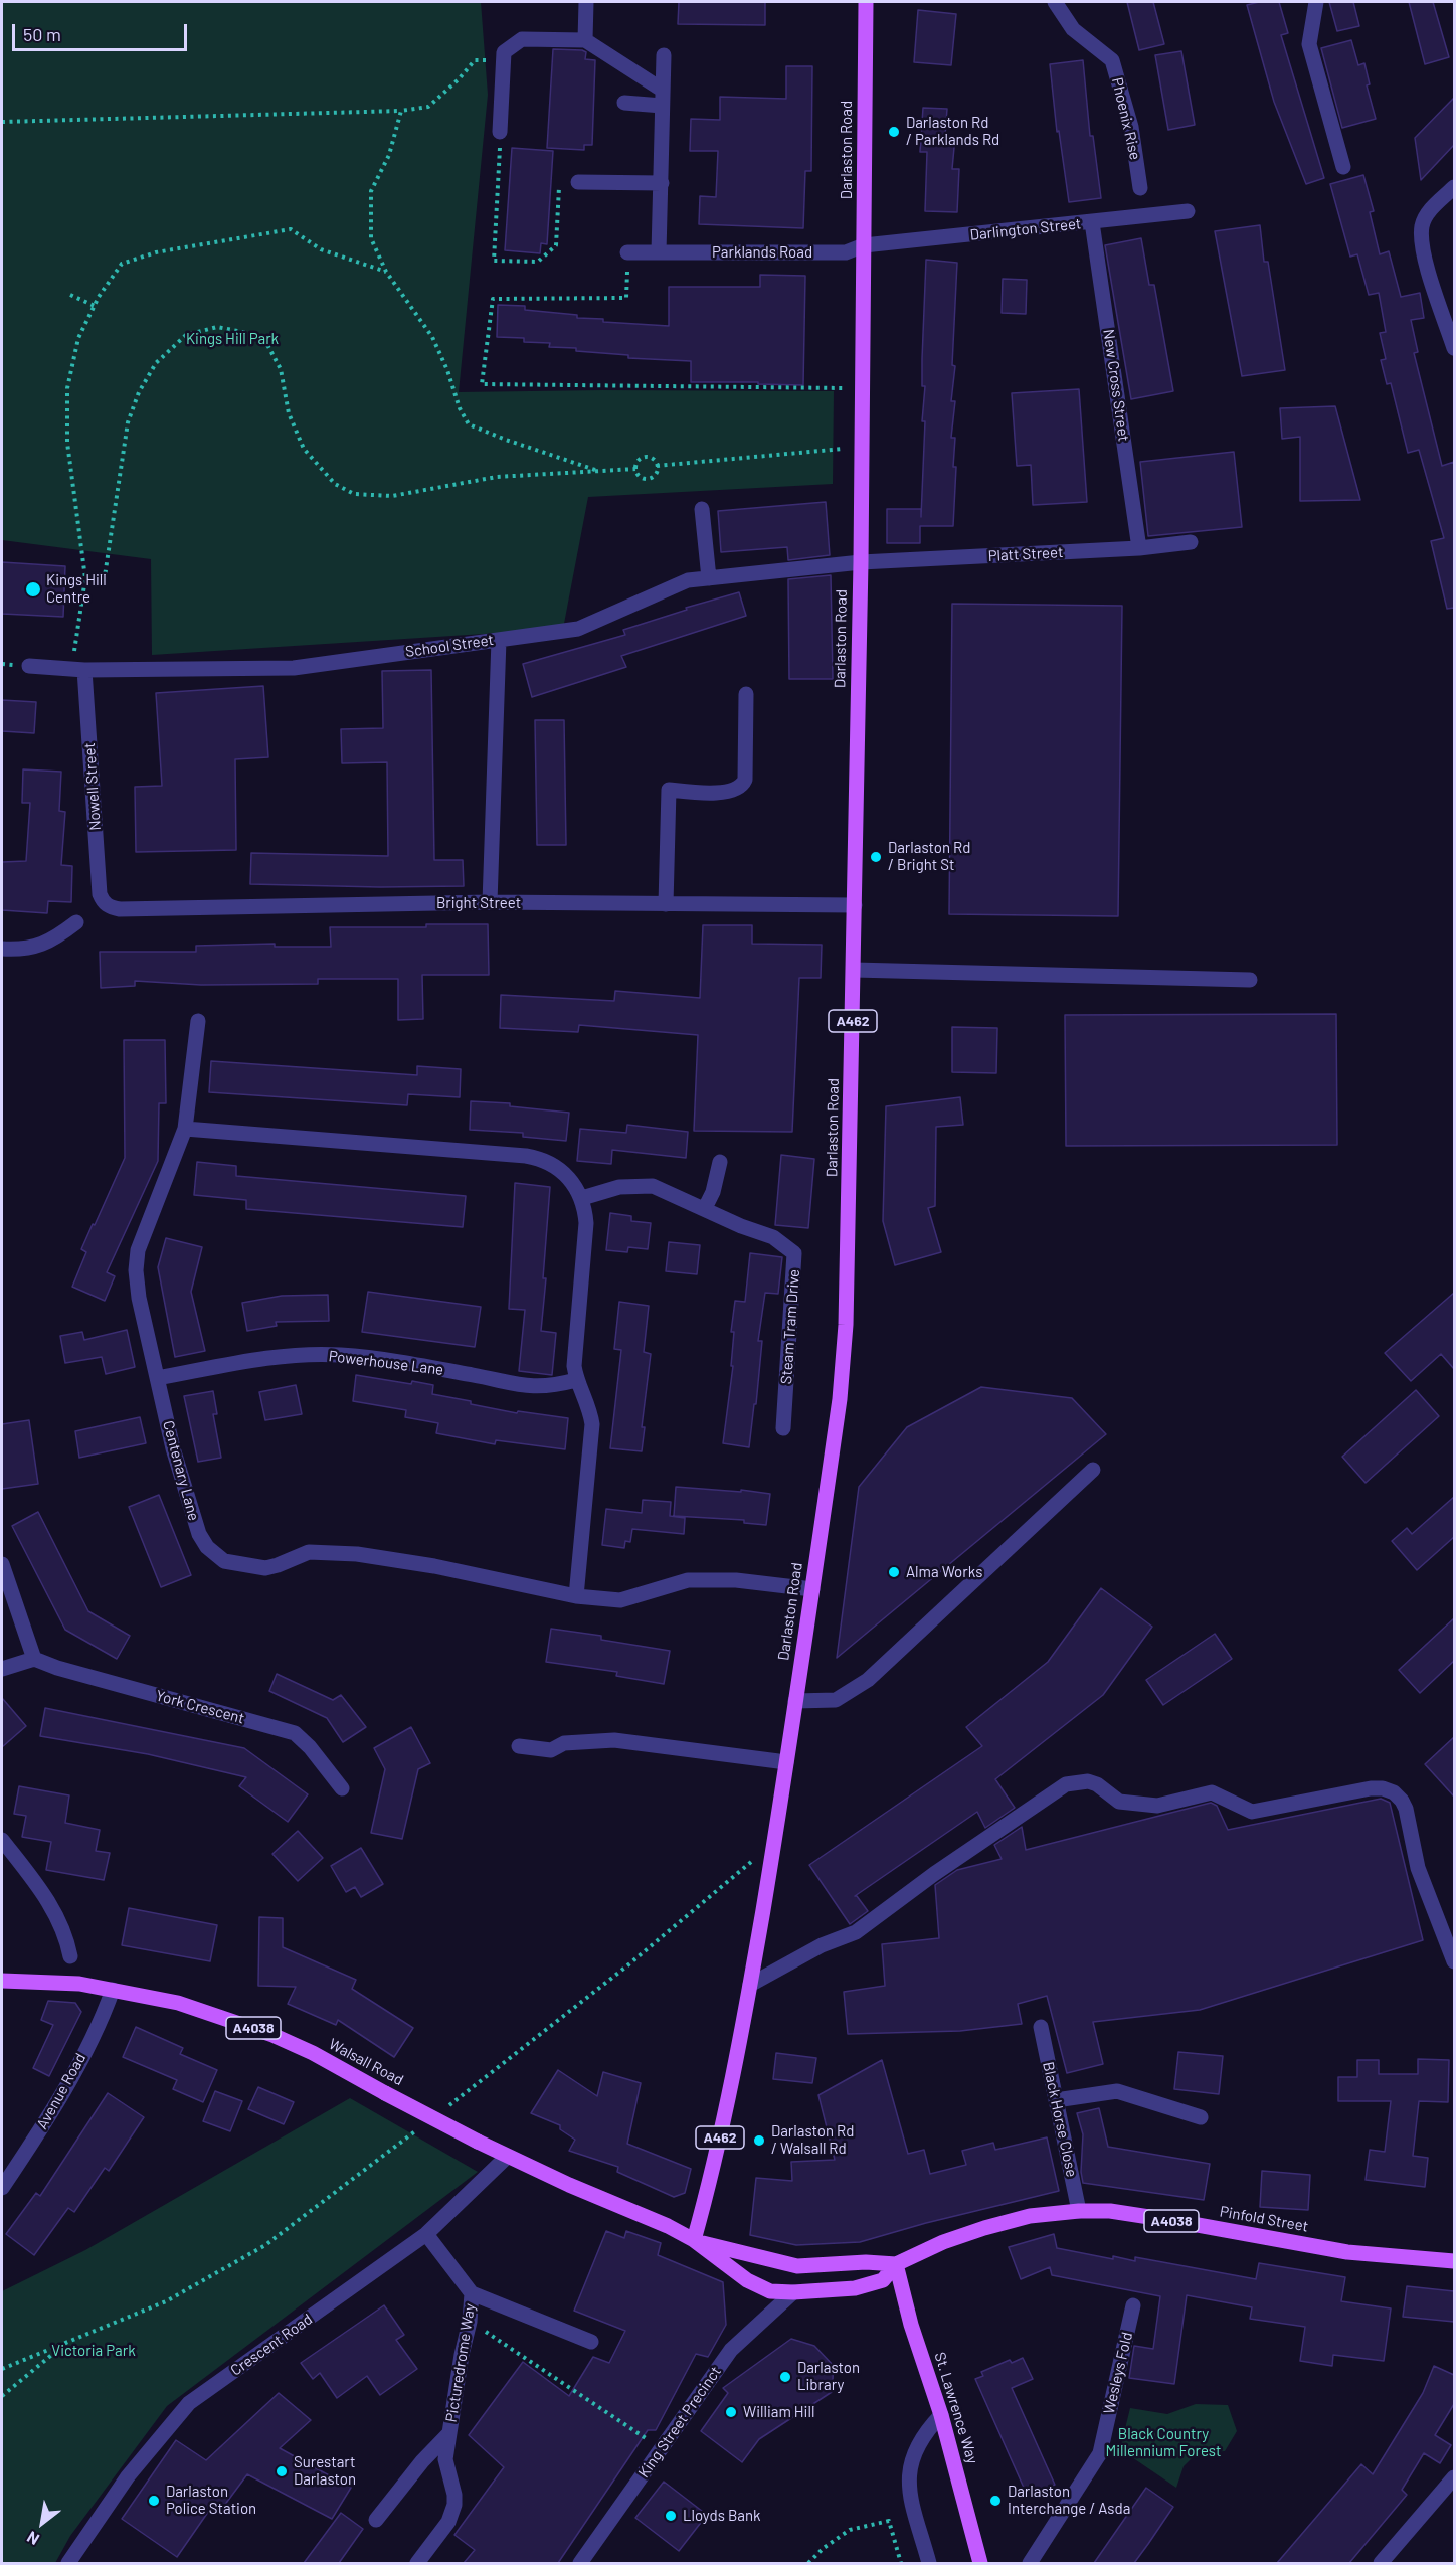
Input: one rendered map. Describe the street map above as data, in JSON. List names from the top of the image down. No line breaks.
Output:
{"streets":{"main road":["Darlaston Road","A462","A4038","Walsall Road","Pinfold Street","St. Lawrence Way"],"street":["Phoenix Rise","Darlington Street","Parklands Road","New Cross Street","Platt Street","School Street","Nowell Street","Bright Street","Steam Tram Drive","Powerhouse Lane","Centenary Lane","York Crescent","Avenue Road","Black Horse Close","Crescent Road","Picturedrome Way","Wesleys Fold","King Street Precinct"]},"crossings":[["Darlaston Road","Darlington Street"],["Darlaston Road","Parklands Road"],["Darlaston Road","Platt Street"],["Darlaston Road","School Street"],["Darlaston Road","Bright Street"],["Darlaston Road","Centenary Lane"],["Darlaston Road","A4038"],["Darlaston Road","Walsall Road"],["Darlington Street","Parklands Road"],["Darlington Street","New Cross Street"],["New Cross Street","Platt Street"],["Platt Street","School Street"],["School Street","Nowell Street"],["Nowell Street","Bright Street"],["Powerhouse Lane","Centenary Lane"],["A4038","Walsall Road"],["A4038","Pinfold Street"],["A4038","St. Lawrence Way"],["A4038","King Street Precinct"],["Walsall Road","Avenue Road"],["Walsall Road","Crescent Road"],["Black Horse Close","Pinfold Street"],["Pinfold Street","St. Lawrence Way"],["Crescent Road","Picturedrome Way"]],"parks":["Kings Hill Park","Victoria Park","Black Country Millennium Forest"],"places":["Darlaston Rd / Parklands Rd","Kings Hill Centre","Darlaston Rd / Bright St","Alma Works","Darlaston Rd / Walsall Rd","Darlaston Library","William Hill","Surestart Darlaston","Darlaston Police Station","Darlaston Interchange / Asda","Lloyds Bank"],"scale_bar":"50 m","north":"bottom left"}
